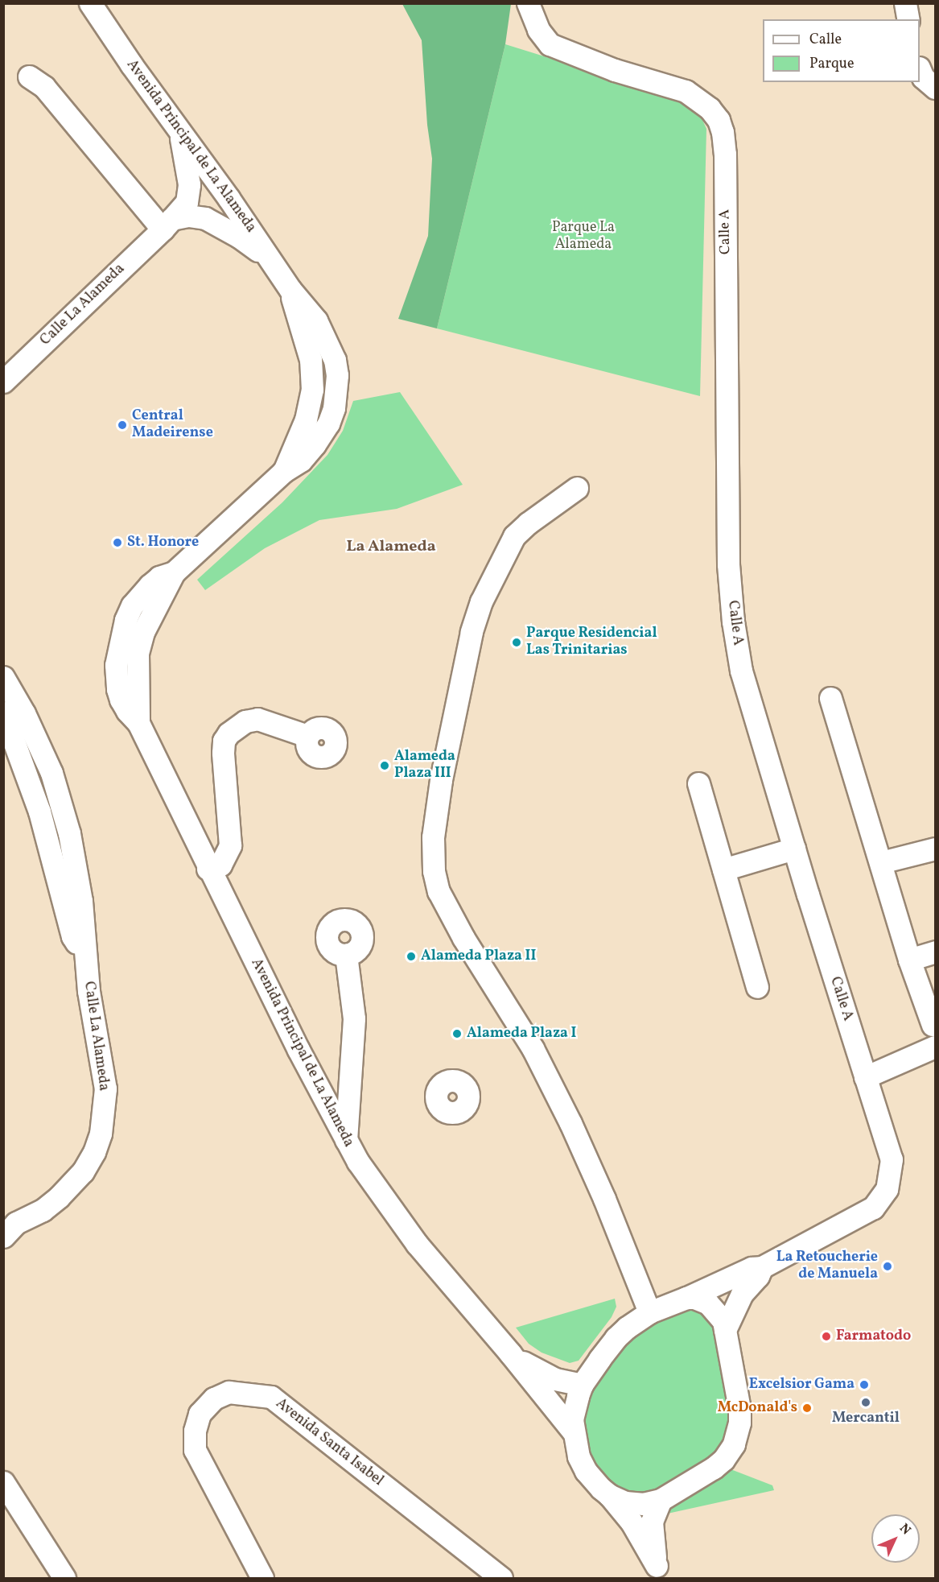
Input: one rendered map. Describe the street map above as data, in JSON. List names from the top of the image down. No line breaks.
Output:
{"streets":{"street":["Avenida Principal de La Alameda","Calle A","Calle La Alameda","Avenida Santa Isabel"]},"crossings":[["Avenida Principal de La Alameda","Calle A"],["Avenida Principal de La Alameda","Calle La Alameda"]],"districts":["La Alameda"],"parks":["Parque La Alameda"],"places":["Central Madeirense","St. Honore","Parque Residencial Las Trinitarias","Alameda Plaza III","Alameda Plaza II","Alameda Plaza I","La Retoucherie de Manuela","Farmatodo","Excelsior Gama","Mercantil","McDonald's"],"legend":["Calle","Parque"],"north":"top right"}
